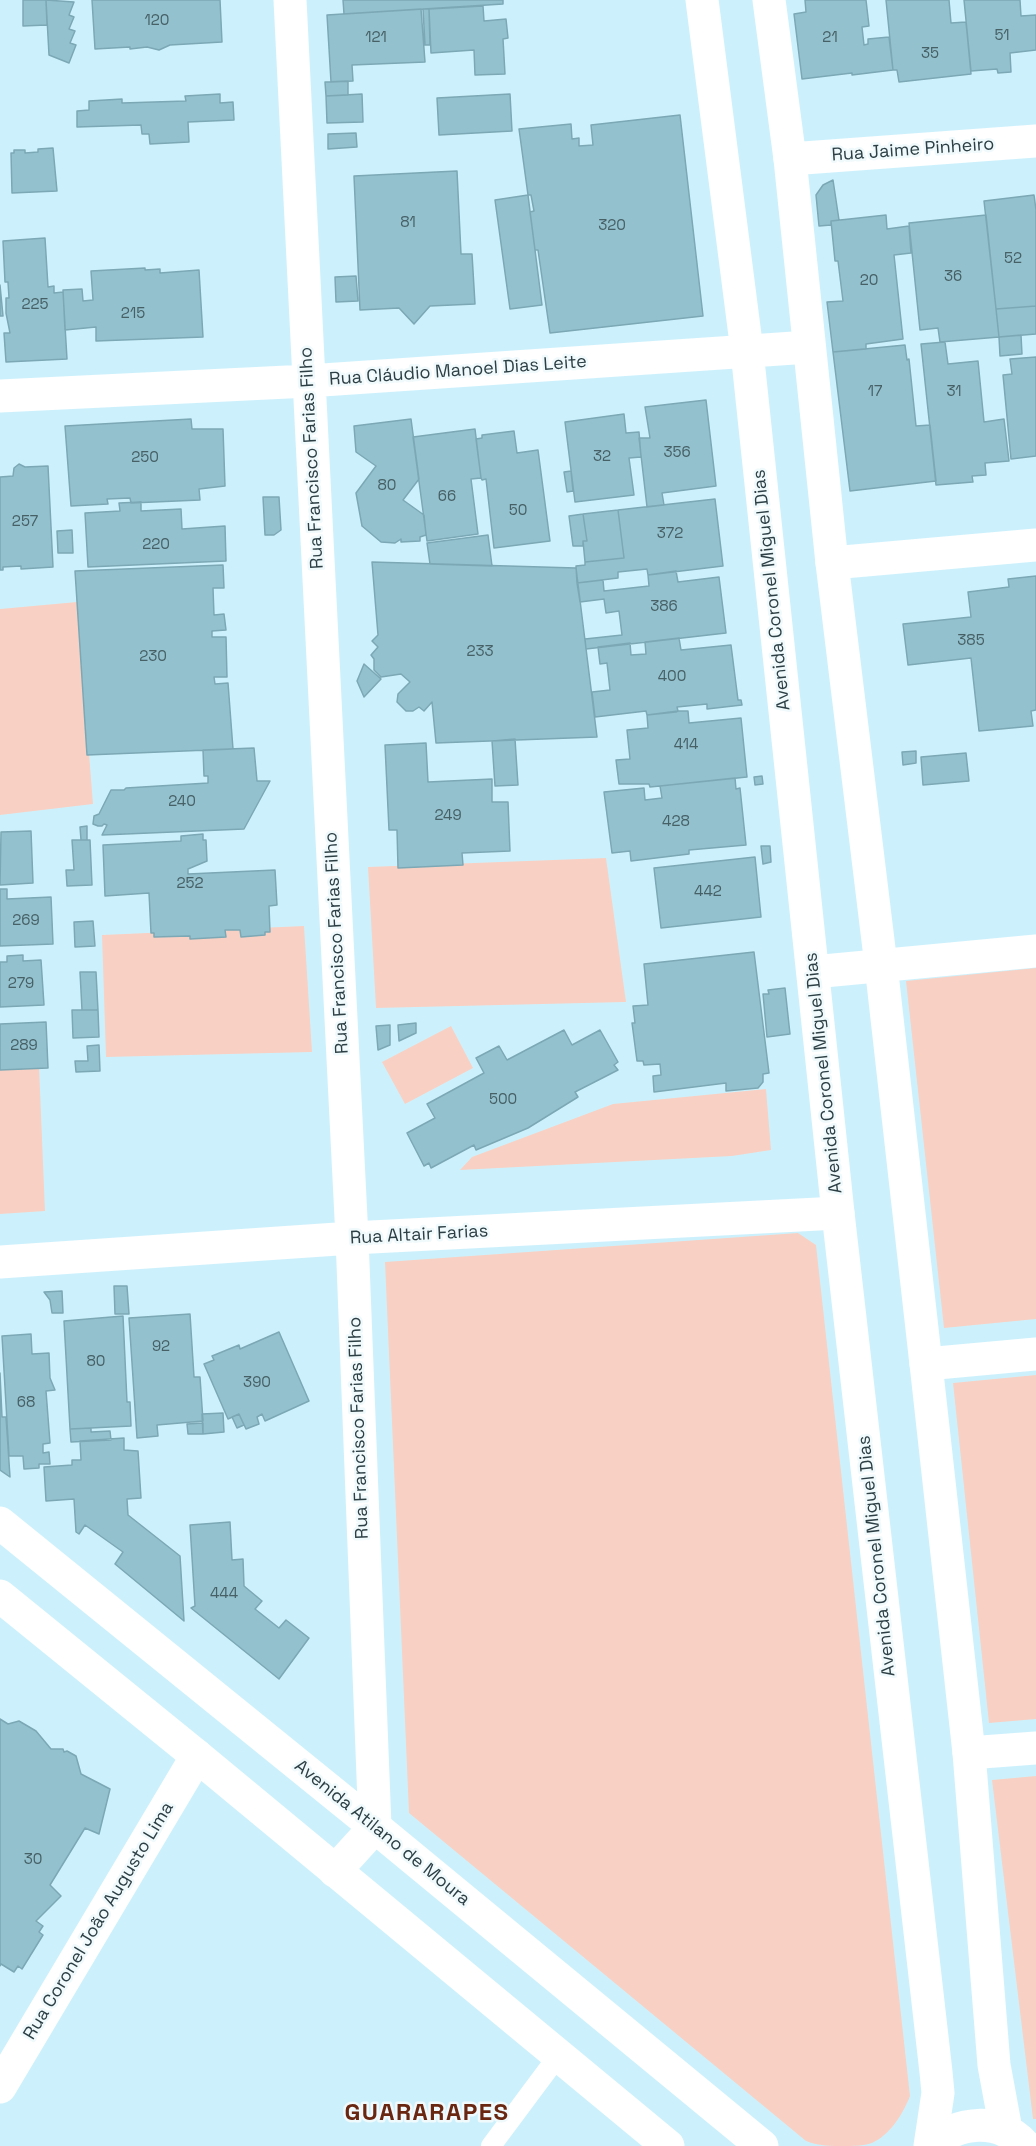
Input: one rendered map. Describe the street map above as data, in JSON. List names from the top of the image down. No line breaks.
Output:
{"streets":{"street":["Rua Jaime Pinheiro","Rua Cláudio Manoel Dias Leite","Rua Francisco Farias Filho","Avenida Coronel Miguel Dias","Rua Altair Farias","Avenida Atilano de Moura","Rua Coronel João Augusto Lima"]},"crossings":[["Rua Cláudio Manoel Dias Leite","Rua Francisco Farias Filho"],["Rua Cláudio Manoel Dias Leite","Avenida Coronel Miguel Dias"],["Rua Francisco Farias Filho","Rua Altair Farias"],["Rua Francisco Farias Filho","Avenida Atilano de Moura"],["Avenida Coronel Miguel Dias","Rua Altair Farias"]],"districts":["GUARARAPES"],"house_numbers":["120","51","121","21","35","81","320","52","36","20","225","215","17","31","356","32","250","80","66","50","257","372","220","386","385","233","230","400","414","240","249","428","252","442","269","279","289","500","92","80","390","68","444","30"]}
